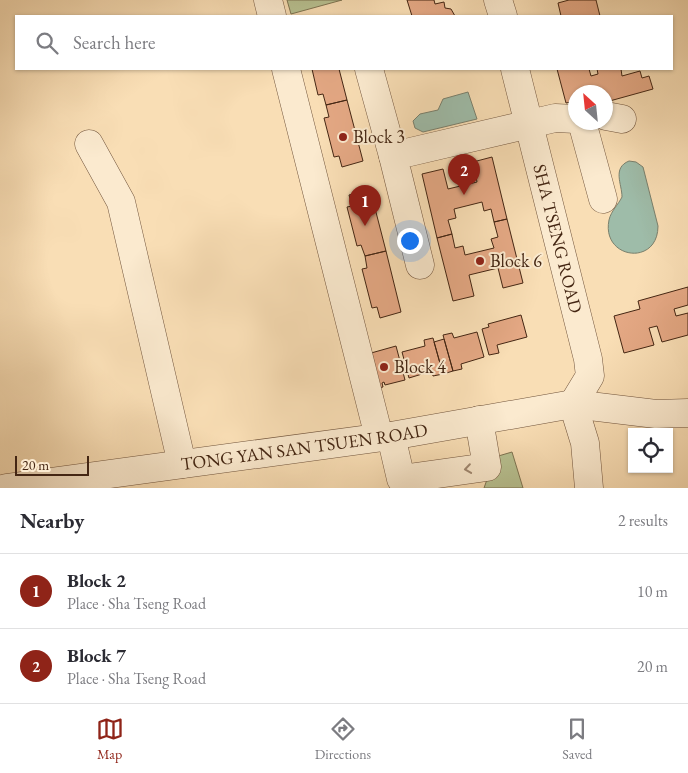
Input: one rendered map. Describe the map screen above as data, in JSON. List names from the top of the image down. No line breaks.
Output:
{"streets":{"street":["SHA TSENG ROAD","TONG YAN SAN TSUEN ROAD"]},"crossings":[["SHA TSENG ROAD","TONG YAN SAN TSUEN ROAD"]],"places":["Block 3","Block 6","Block 4"],"scale_bar":"20 m","north":"top left","page":{"search":"Search here","pins":["2","1"],"scale":"20 m","heading":["Nearby","2 results"],"list":[{"mark":"1","name":"Block 2","note":"Place · Sha Tseng Road","value":"10 m"},{"mark":"2","name":"Block 7","note":"Place · Sha Tseng Road","value":"20 m"}],"nav":["Map","Directions","Saved"]}}
